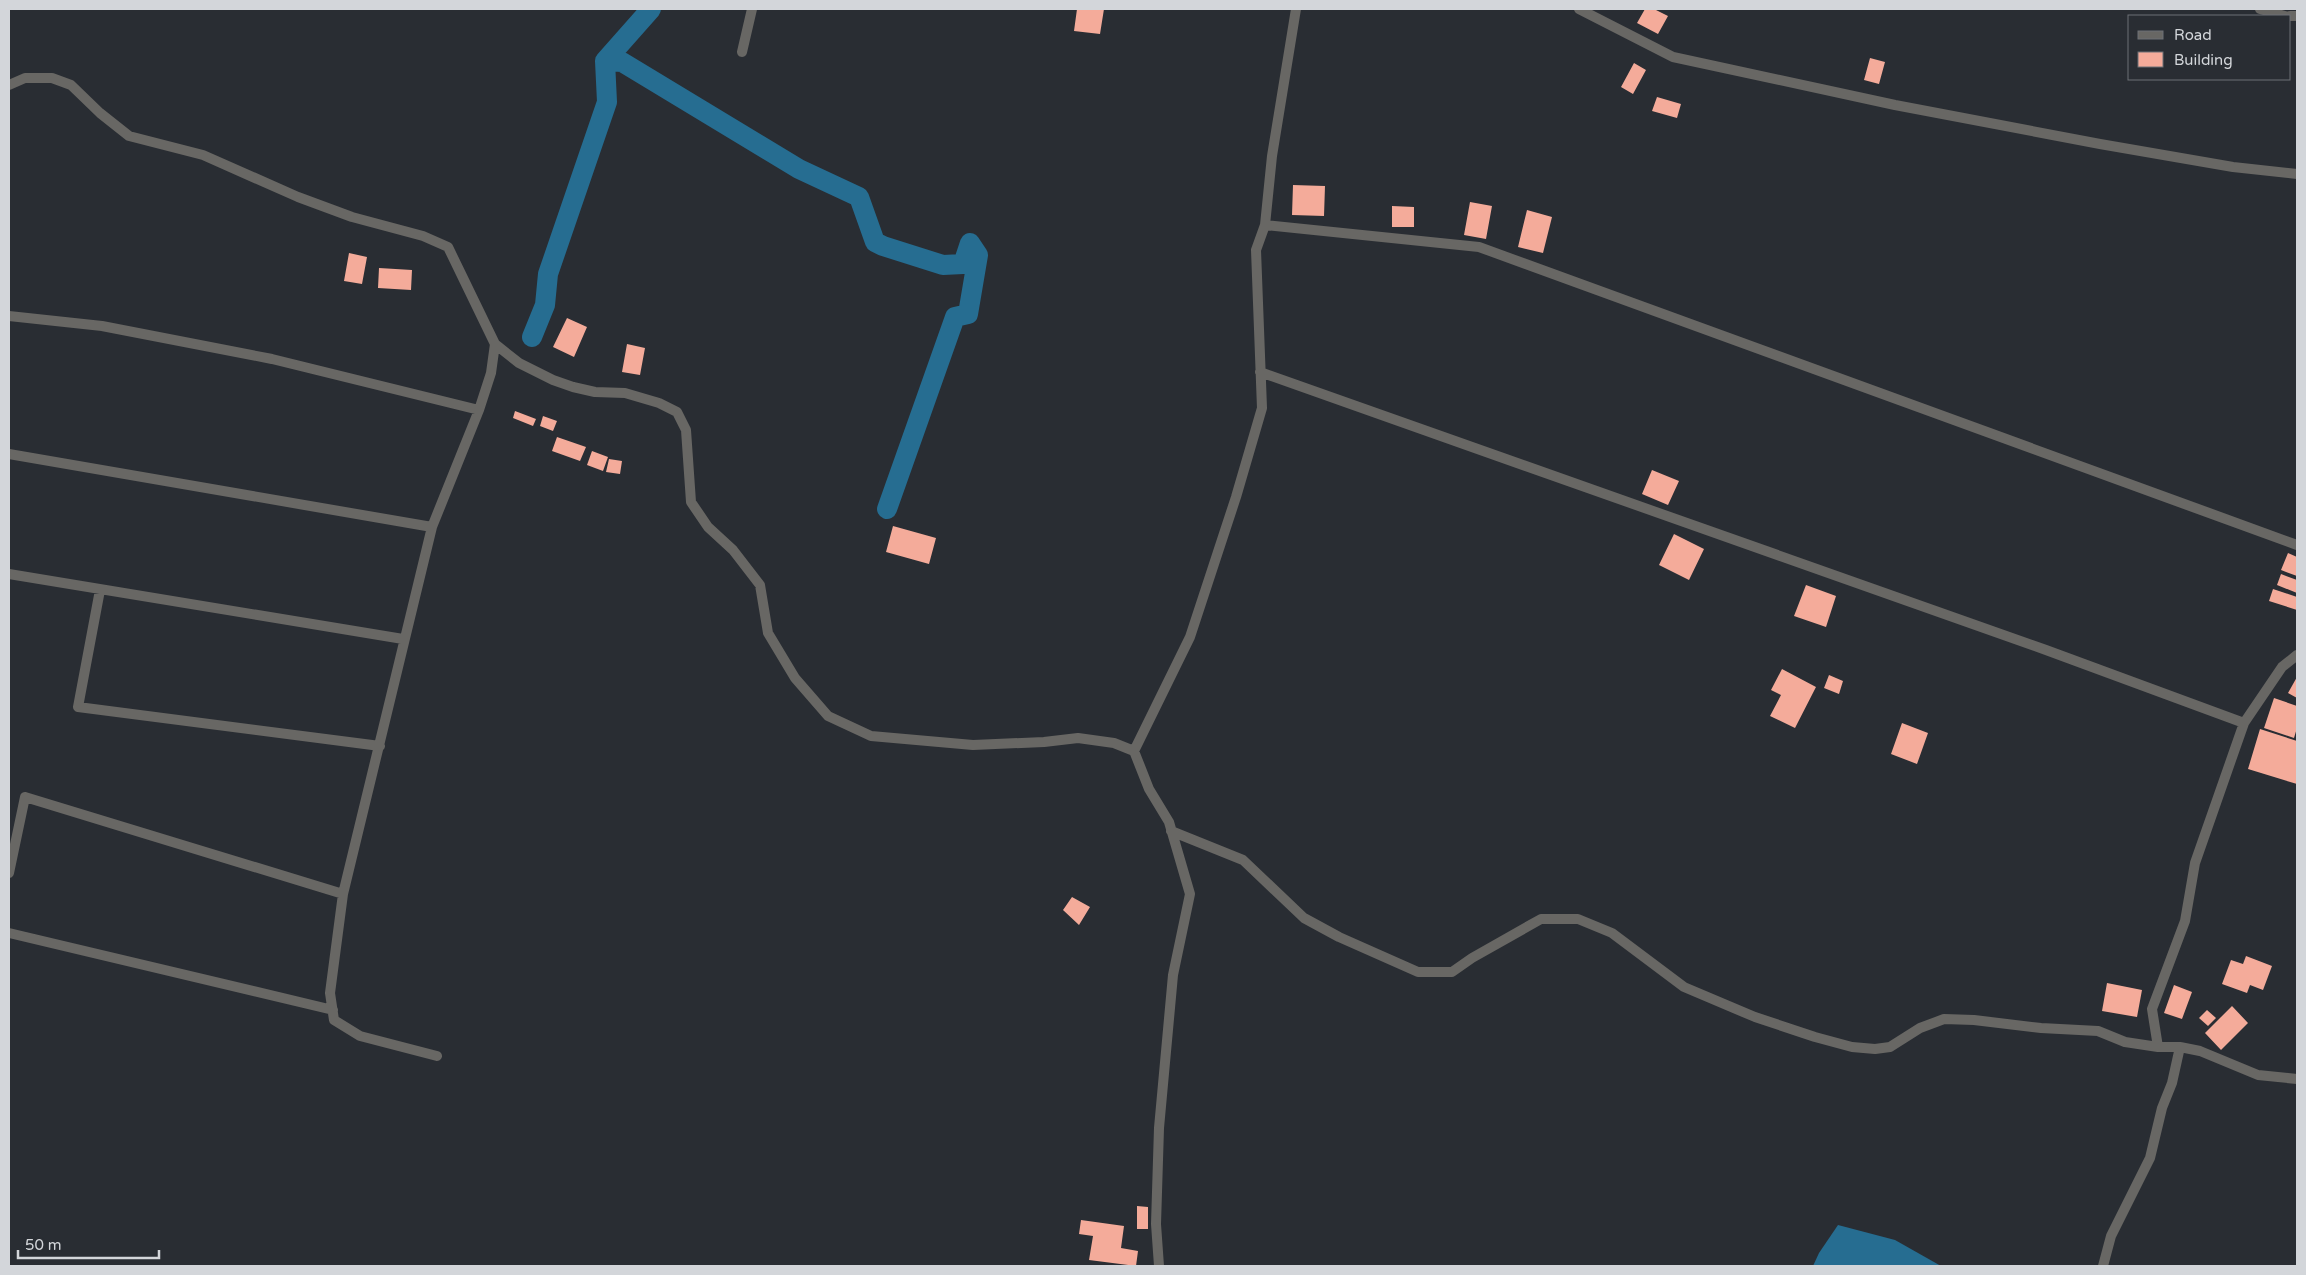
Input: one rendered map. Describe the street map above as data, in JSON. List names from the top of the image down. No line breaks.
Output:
{"legend":["Road","Building"],"scale_bar":"50 m"}
